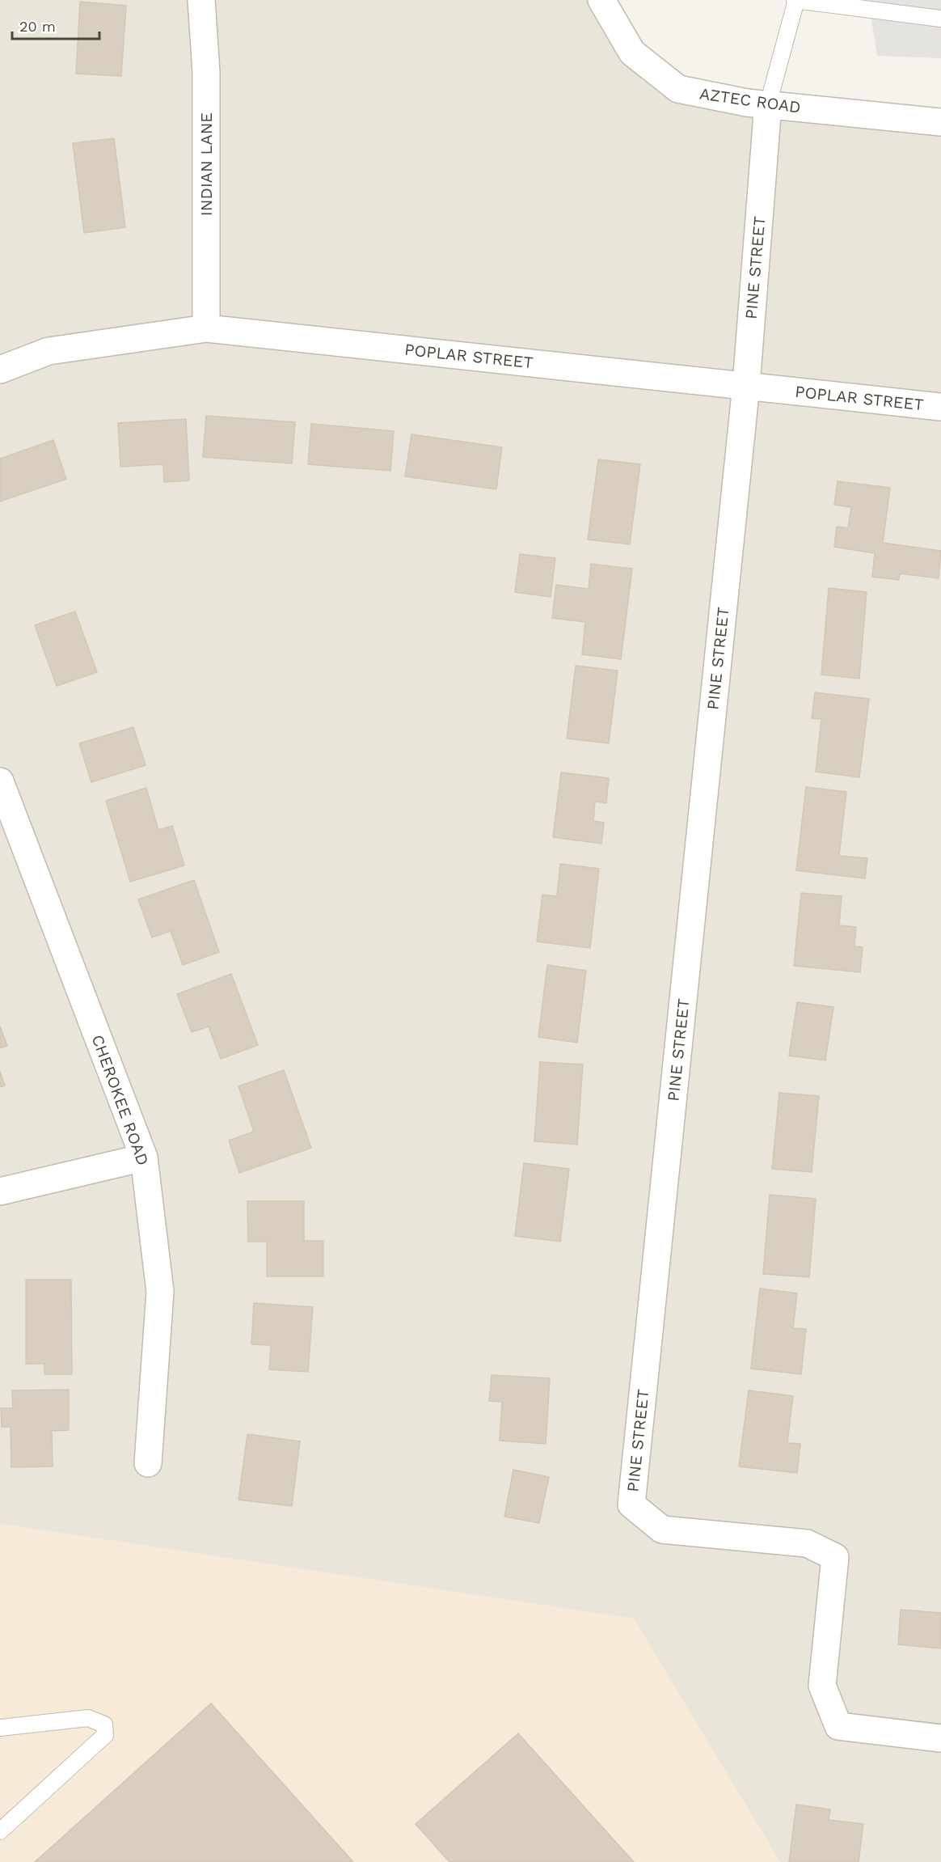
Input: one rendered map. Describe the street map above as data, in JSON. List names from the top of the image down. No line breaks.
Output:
{"streets":{"street":["AZTEC ROAD","INDIAN LANE","PINE STREET","POPLAR STREET","CHEROKEE ROAD"]},"crossings":[["AZTEC ROAD","PINE STREET"],["INDIAN LANE","POPLAR STREET"],["PINE STREET","POPLAR STREET"]],"scale_bar":"20 m"}
